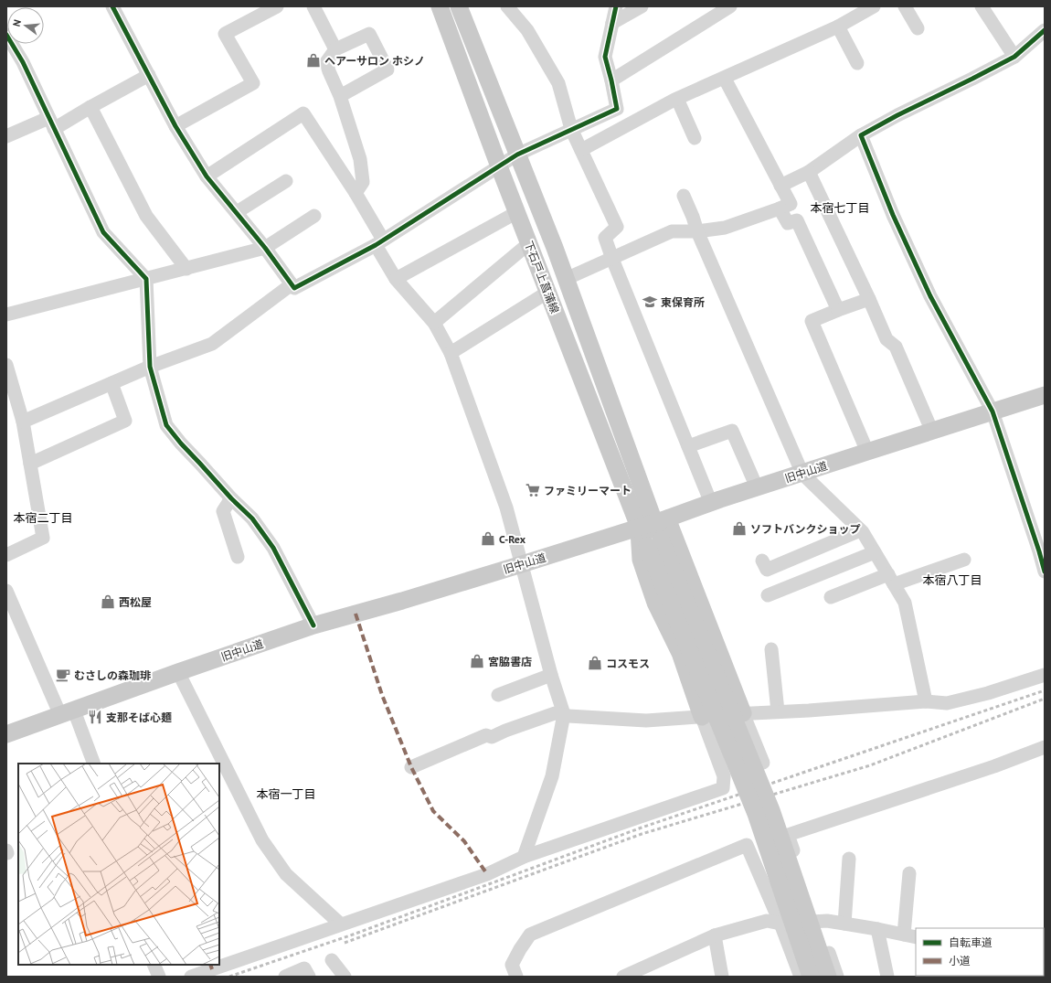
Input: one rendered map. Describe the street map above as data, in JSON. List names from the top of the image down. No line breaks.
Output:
{"streets":{"main road":["下石戸上菖蒲線","旧中山道"]},"crossings":[["下石戸上菖蒲線","旧中山道"]],"districts":["本宿七丁目","本宿二丁目","本宿八丁目","本宿一丁目"],"places":{"shop":["ヘアーサロン ホシノ","ソフトバンクショップ","C-Rex","西松屋","宮脇書店","コスモス"],"school or university":["東保育所"],"supermarket":["ファミリーマート"],"cafe":["むさしの森珈琲"],"restaurant":["支那そば心麺"]},"legend":["自転車道","小道"],"north":"left"}
